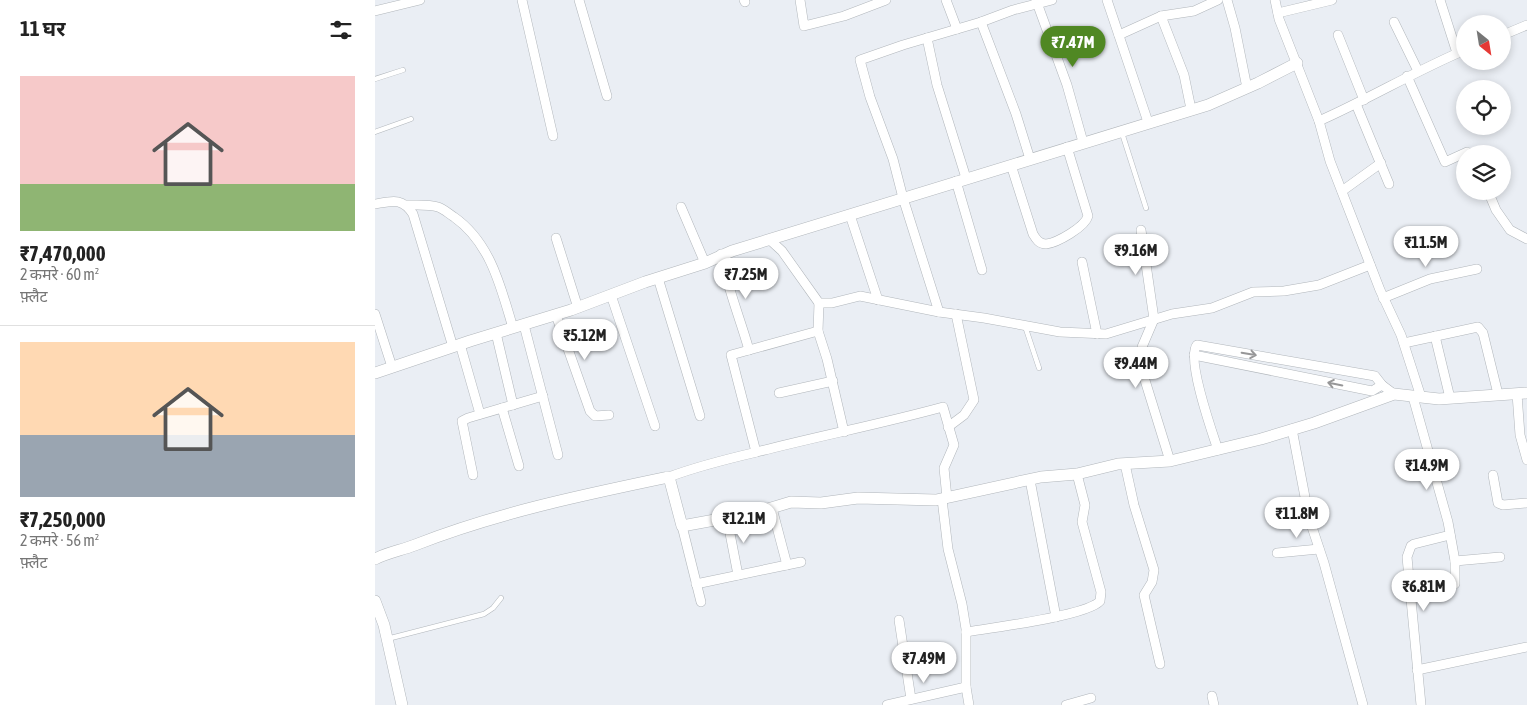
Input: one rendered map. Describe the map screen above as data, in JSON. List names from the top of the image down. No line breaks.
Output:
{"north":"bottom right","page":{"heading":"11 घर","price":["₹7.47M","₹11.5M","₹9.16M","₹7.25M","₹5.12M","₹9.44M","₹14.9M","₹11.8M","₹12.1M","₹6.81M","₹7.49M"],"list":[{"name":"₹7,470,000","note":"2 कमरे · 60 m² · फ़्लैट"},{"name":"₹7,250,000","note":"2 कमरे · 56 m² · फ़्लैट"}]}}
